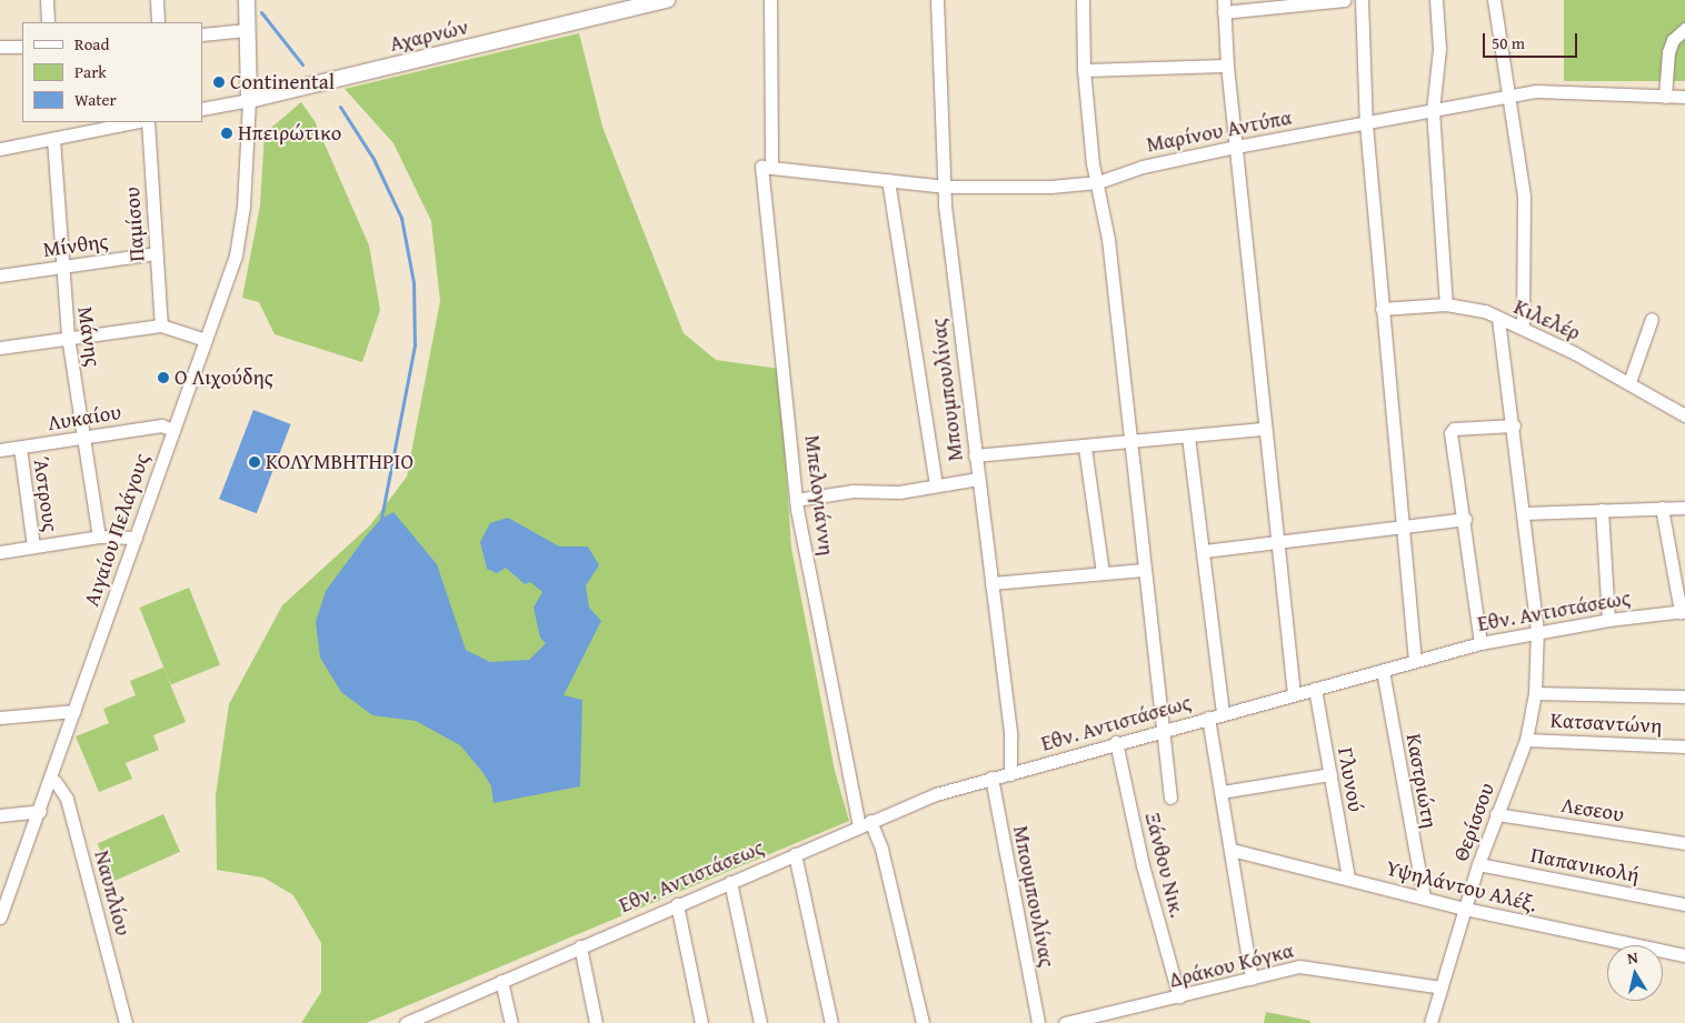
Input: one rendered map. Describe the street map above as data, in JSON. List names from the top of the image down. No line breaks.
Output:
{"streets":{"main road":["Αχαρνών","Αιγαίου Πελάγους"],"street":["Μαρίνου Αντύπα","Παμίσου","Μίνθης","Κιλελέρ","Μάνης","Μπουμπουλίνας","Λυκαίου","Άστρους","Μπελογιάννη","Εθν. Αντιστάσεως","Κατσαντώνη","Γλυνού","Καστριώτη","Λεσεου","Θερίσσου","Ξάνθου Νικ.","Παπανικολή","Υψηλάντου Αλέξ.","Ναυπλίου","Δράκου Κόγκα"]},"crossings":[["Αχαρνών","Αιγαίου Πελάγους"],["Μαρίνου Αντύπα","Μπουμπουλίνας"],["Μαρίνου Αντύπα","Μπελογιάννη"],["Παμίσου","Μίνθης"],["Μίνθης","Μάνης"],["Κιλελέρ","Θερίσσου"],["Μάνης","Λυκαίου"],["Μπουμπουλίνας","Εθν. Αντιστάσεως"],["Λυκαίου","Άστρους"],["Λυκαίου","Αιγαίου Πελάγους"],["Μπελογιάννη","Εθν. Αντιστάσεως"],["Αιγαίου Πελάγους","Ναυπλίου"],["Εθν. Αντιστάσεως","Γλυνού"],["Εθν. Αντιστάσεως","Καστριώτη"],["Εθν. Αντιστάσεως","Θερίσσου"],["Εθν. Αντιστάσεως","Ξάνθου Νικ."],["Κατσαντώνη","Θερίσσου"],["Γλυνού","Υψηλάντου Αλέξ."],["Καστριώτη","Υψηλάντου Αλέξ."],["Λεσεου","Θερίσσου"],["Θερίσσου","Παπανικολή"],["Θερίσσου","Υψηλάντου Αλέξ."],["Θερίσσου","Δράκου Κόγκα"],["Ξάνθου Νικ.","Δράκου Κόγκα"]],"places":["Continental","Ηπειρώτικο","Ο Λιχούδης","ΚΟΛΥΜΒΗΤΗΡΙΟ"],"legend":["Road","Park","Water"],"scale_bar":"50 m","north":"top"}
